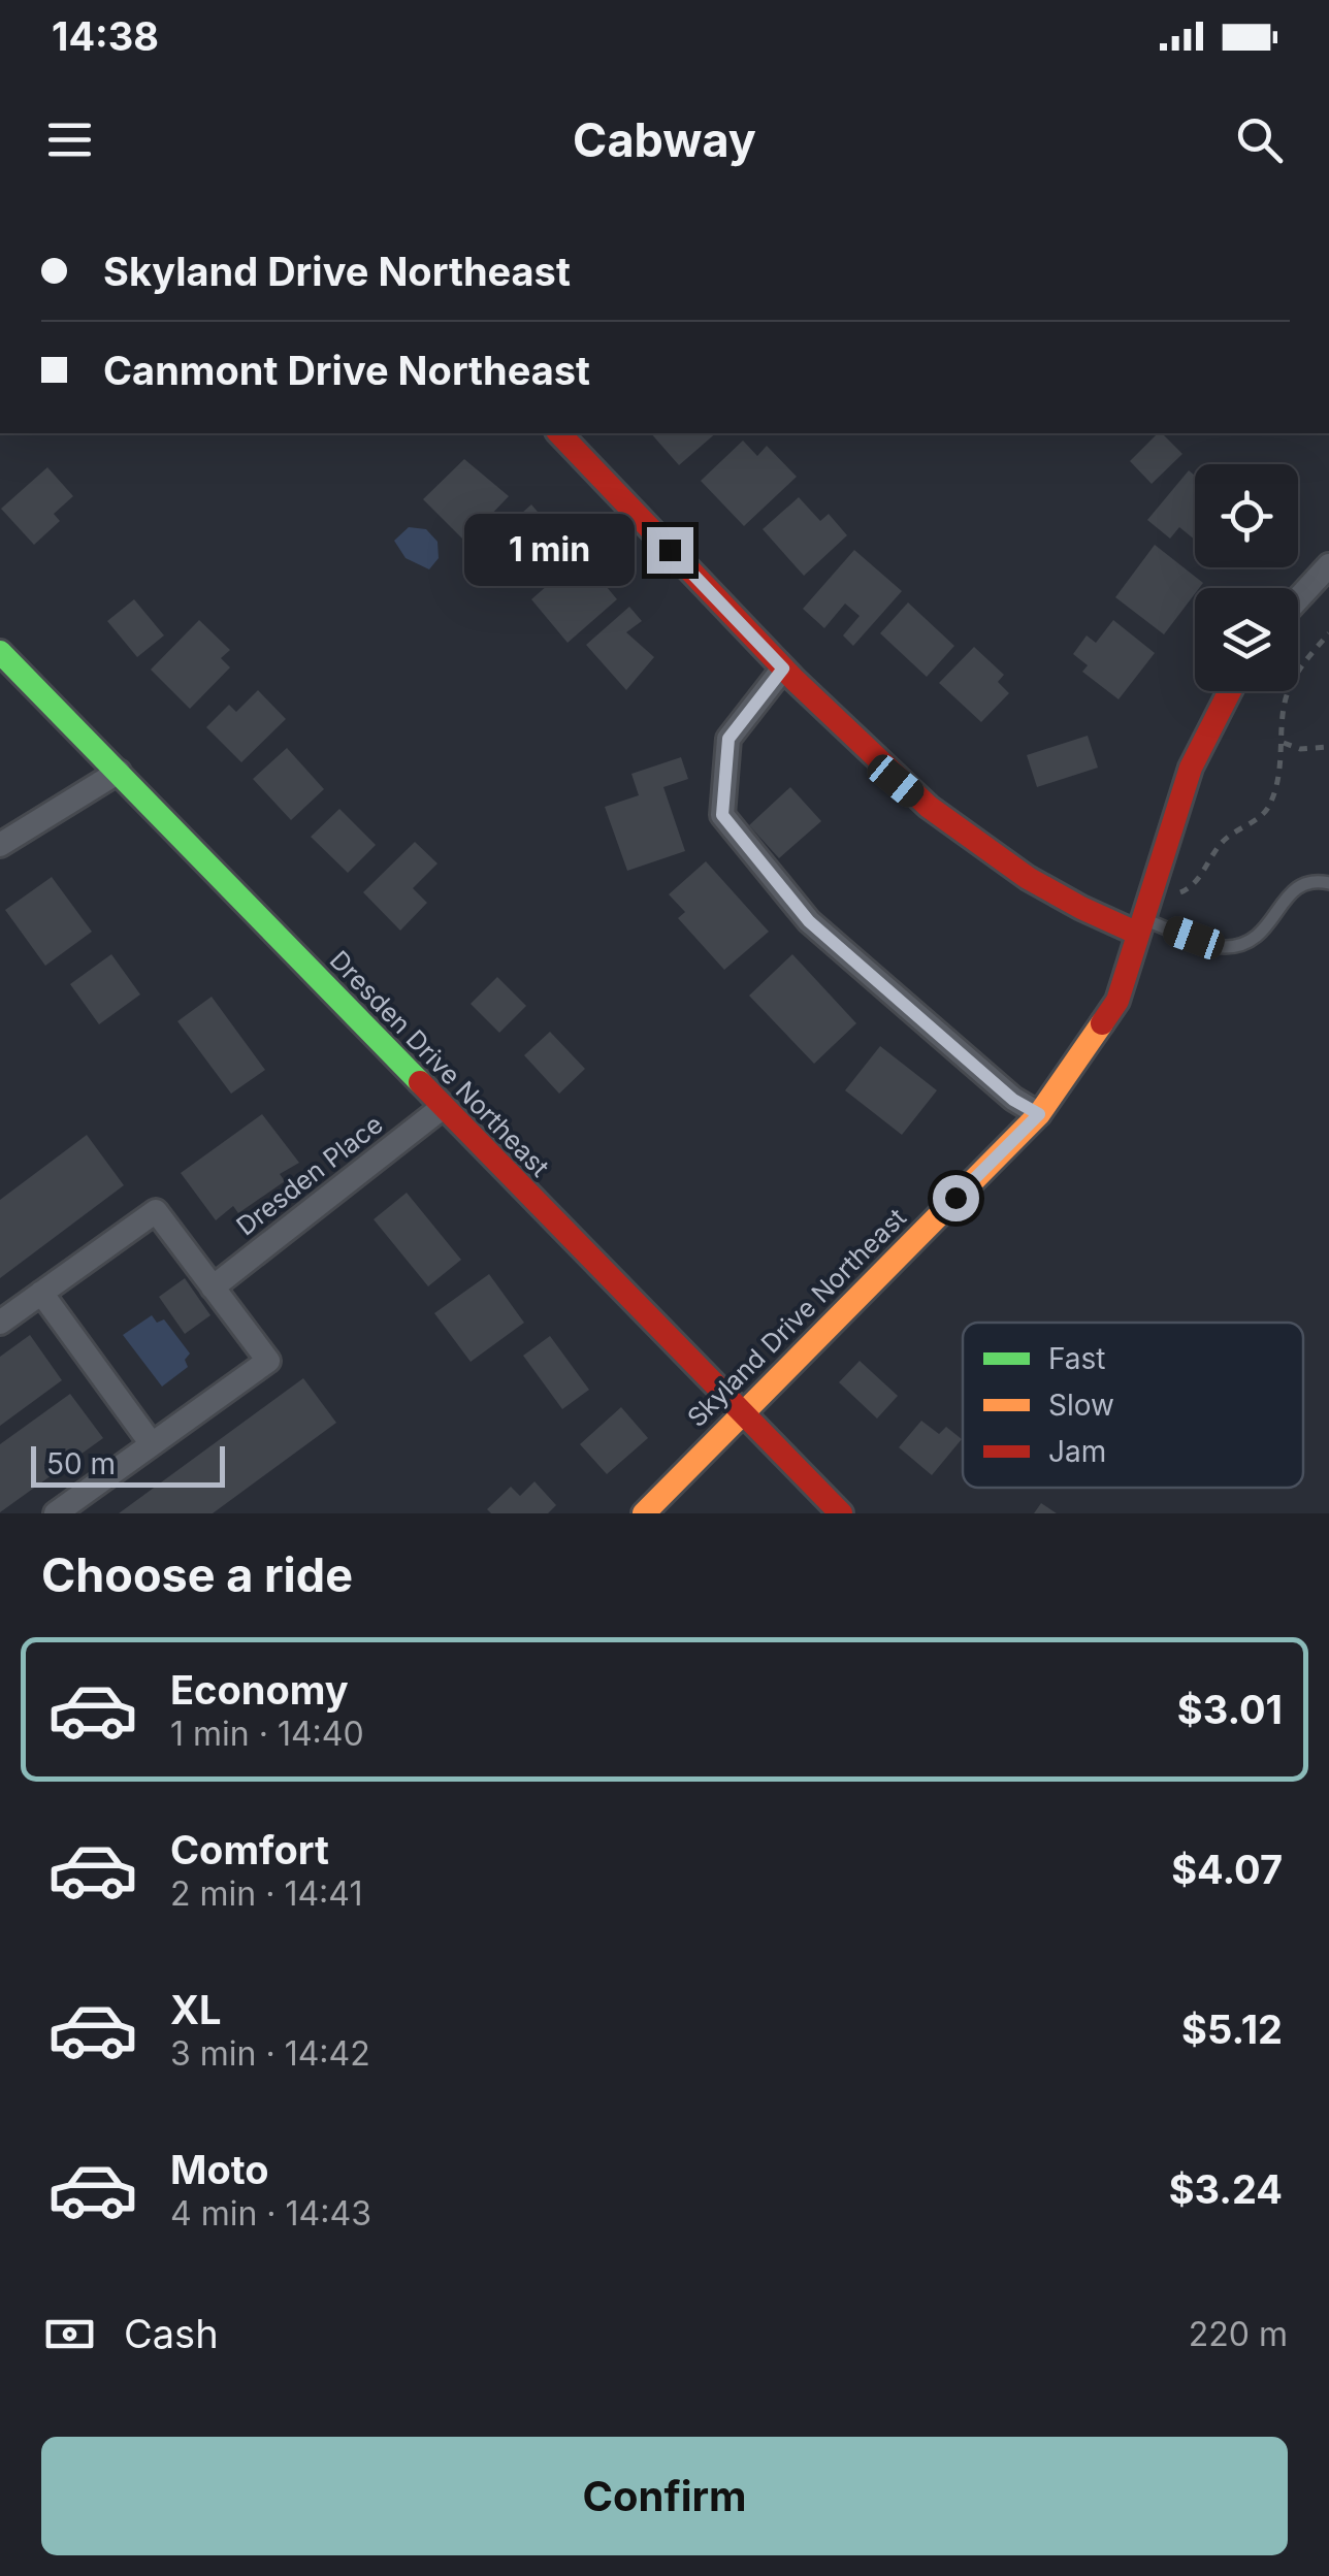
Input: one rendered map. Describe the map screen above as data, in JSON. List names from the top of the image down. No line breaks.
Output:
{"streets":{"street":["Dresden Drive Northeast","Dresden Place","Skyland Drive Northeast"]},"crossings":[["Dresden Drive Northeast","Dresden Place"],["Dresden Drive Northeast","Skyland Drive Northeast"]],"legend":["Fast","Slow","Jam"],"scale_bar":"50 m","page":{"status":"14:38","header":"Cabway","banner":["Skyland Drive Northeast","Canmont Drive Northeast"],"bubble":"1 min","scale":"50 m","heading":"Choose a ride","list":[{"name":"Economy","note":"1 min · 14:40","value":"$3.01"},{"name":"Comfort","note":"2 min · 14:41","value":"$4.07"},{"name":"XL","note":"3 min · 14:42","value":"$5.12"},{"name":"Moto","note":"4 min · 14:43","value":"$3.24"}],"pay":["Cash","220 m"],"buttons":"Confirm"}}
